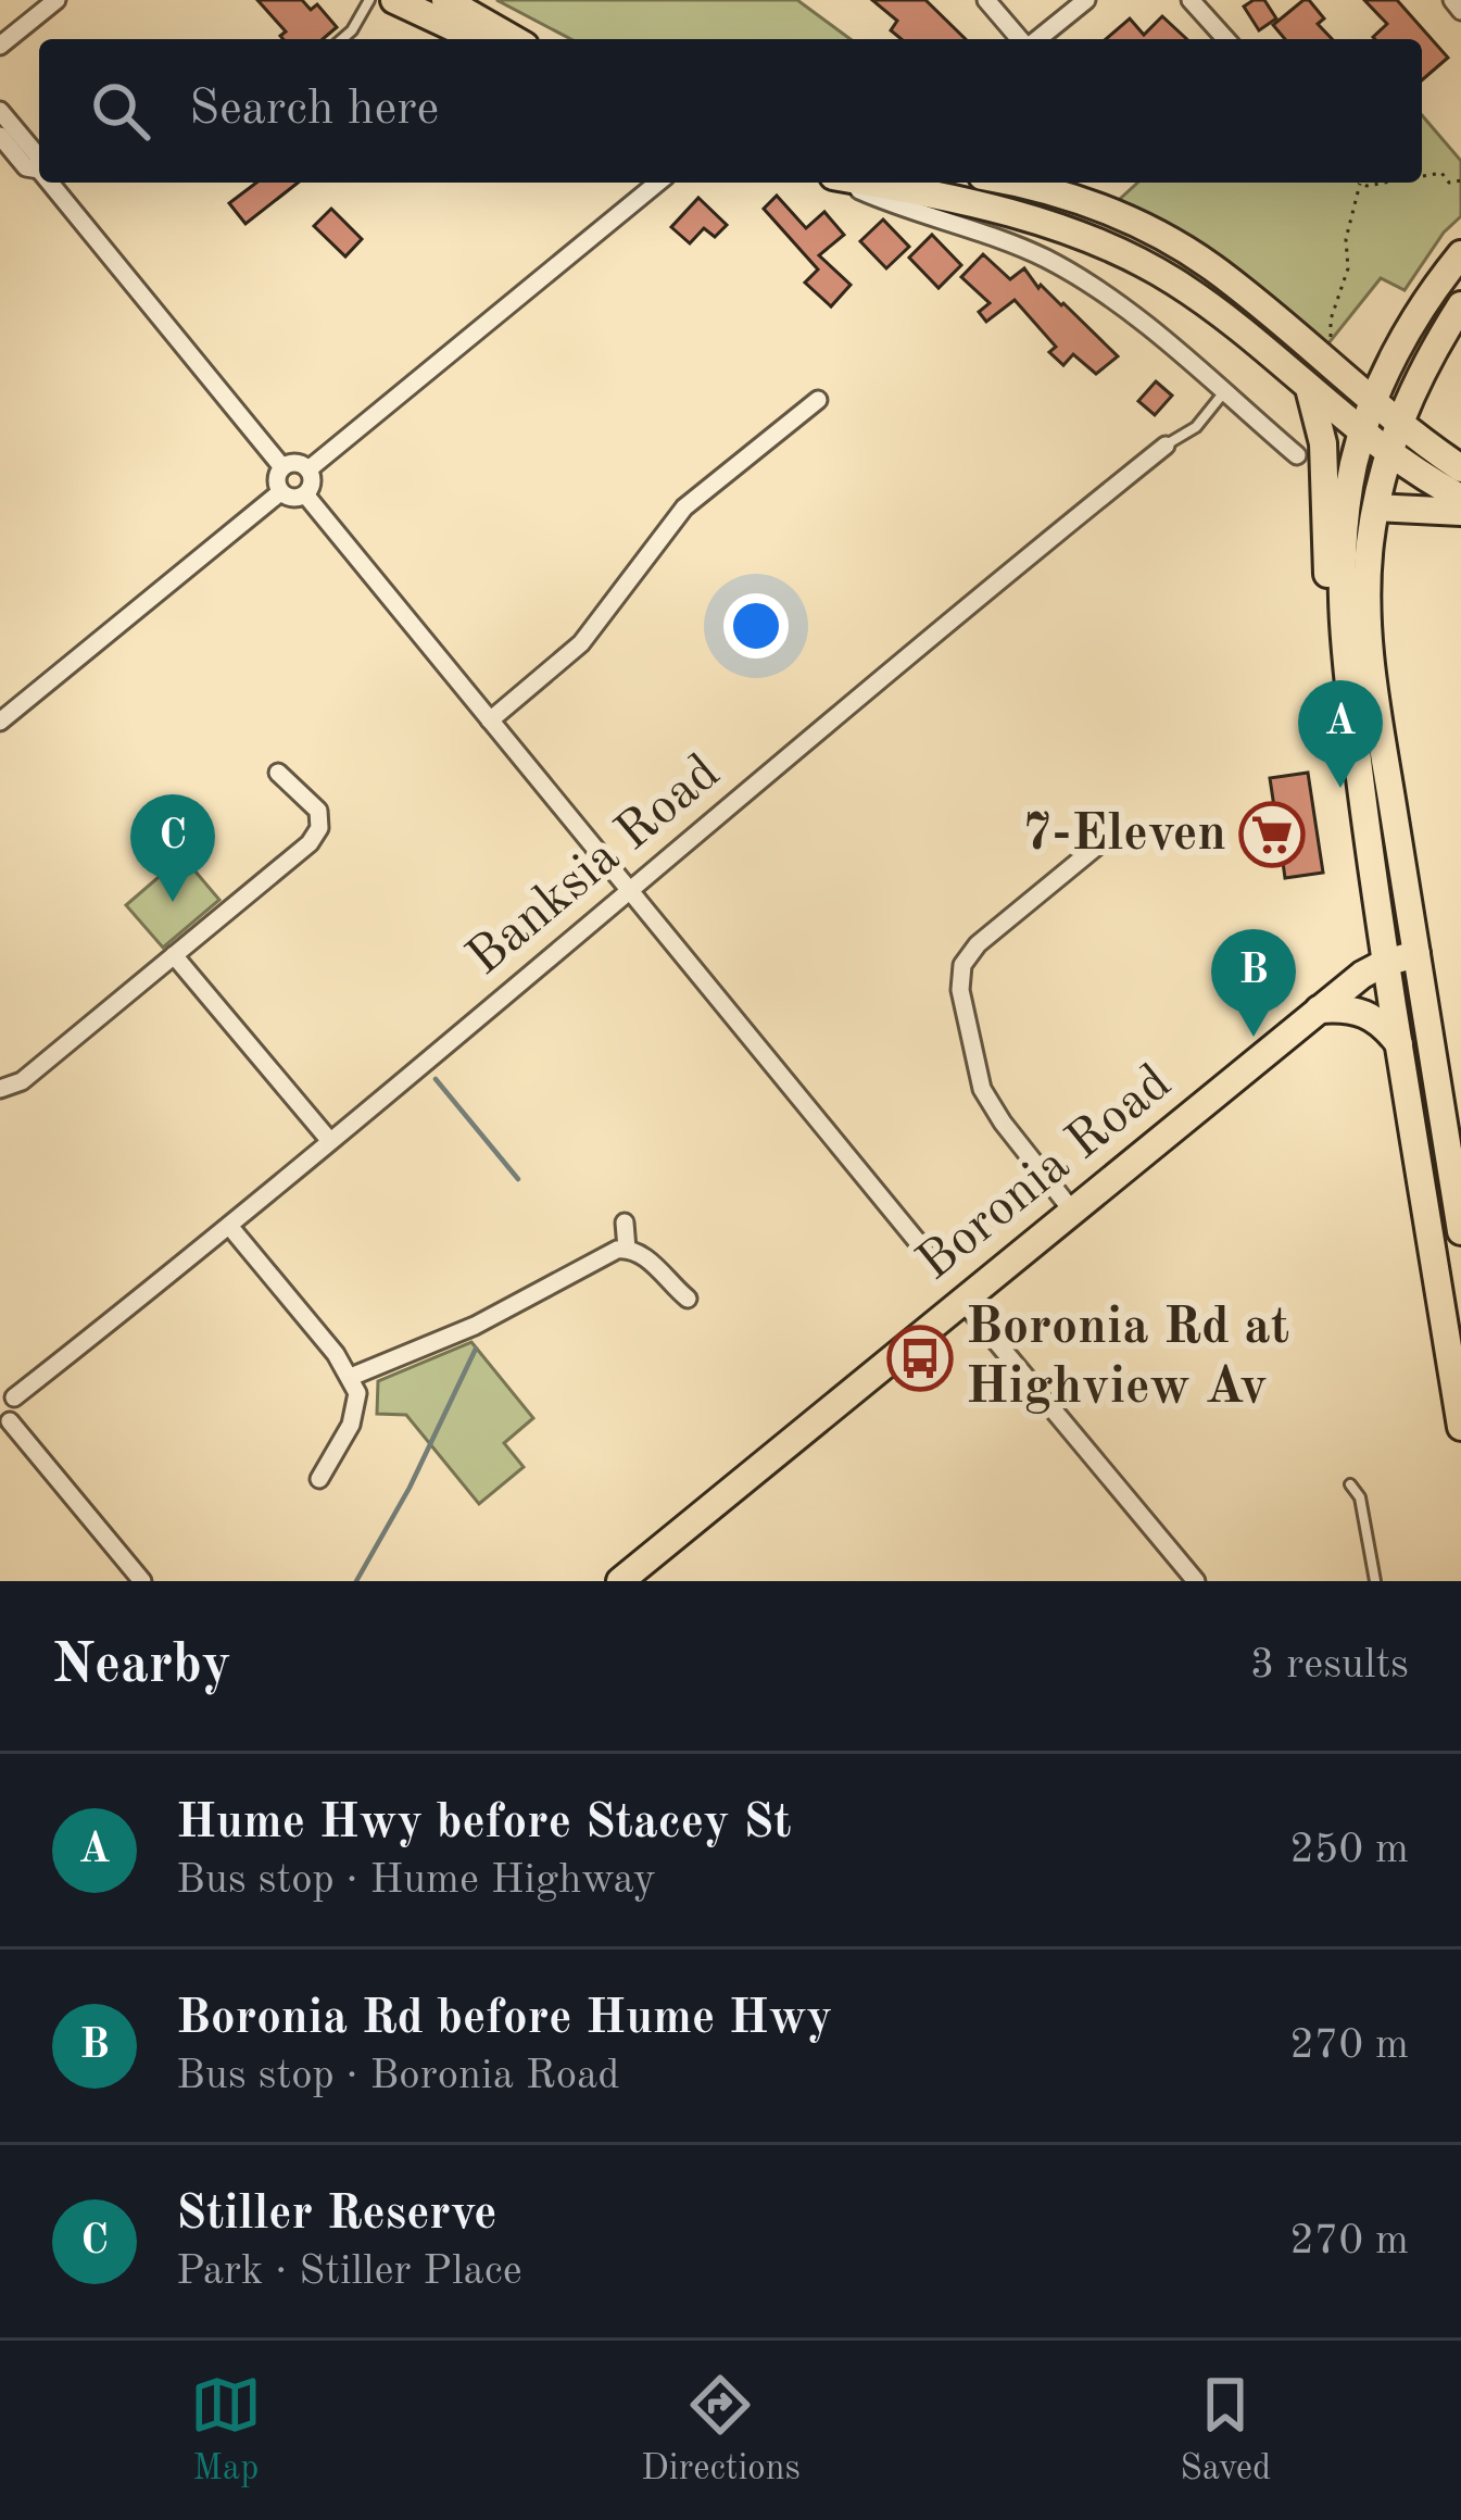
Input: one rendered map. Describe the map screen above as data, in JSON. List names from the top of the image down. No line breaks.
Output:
{"streets":{"main road":["Boronia Road"],"street":["Banksia Road"]},"places":{"supermarket":["7-Eleven"],"bus stop":["Boronia Rd at Highview Av"]},"page":{"search":"Search here","pins":["A","C","B"],"heading":["Nearby","3 results"],"list":[{"mark":"A","name":"Hume Hwy before Stacey St","note":"Bus stop · Hume Highway","value":"250 m"},{"mark":"B","name":"Boronia Rd before Hume Hwy","note":"Bus stop · Boronia Road","value":"270 m"},{"mark":"C","name":"Stiller Reserve","note":"Park · Stiller Place","value":"270 m"}],"nav":["Map","Directions","Saved"]}}
